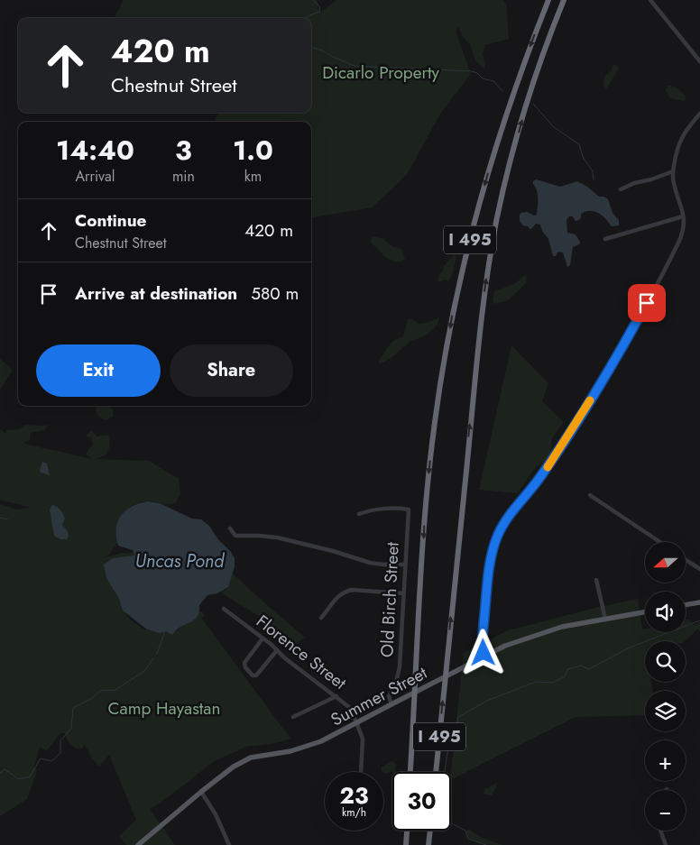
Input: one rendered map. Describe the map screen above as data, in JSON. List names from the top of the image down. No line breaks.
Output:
{"streets":{"highway":["I 495"],"main road":["Summer Street"],"street":["Old Birch Street","Florence Street"]},"crossings":[["Old Birch Street","Summer Street"],["Florence Street","Summer Street"]],"water":["Uncas Pond"],"parks":["Dicarlo Property","Camp Hayastan"],"north":"left","page":{"turn":["420 m","Chestnut Street"],"eta":["14:40","Arrival","3","min","1.0","km"],"list":[{"name":"Continue","note":"Chestnut Street","value":"420 m"},{"name":"Arrive at destination","value":"580 m"}],"buttons":["Exit","Share"],"map_buttons":["+","−"],"speed":"23 km/h","limit":"30"}}
